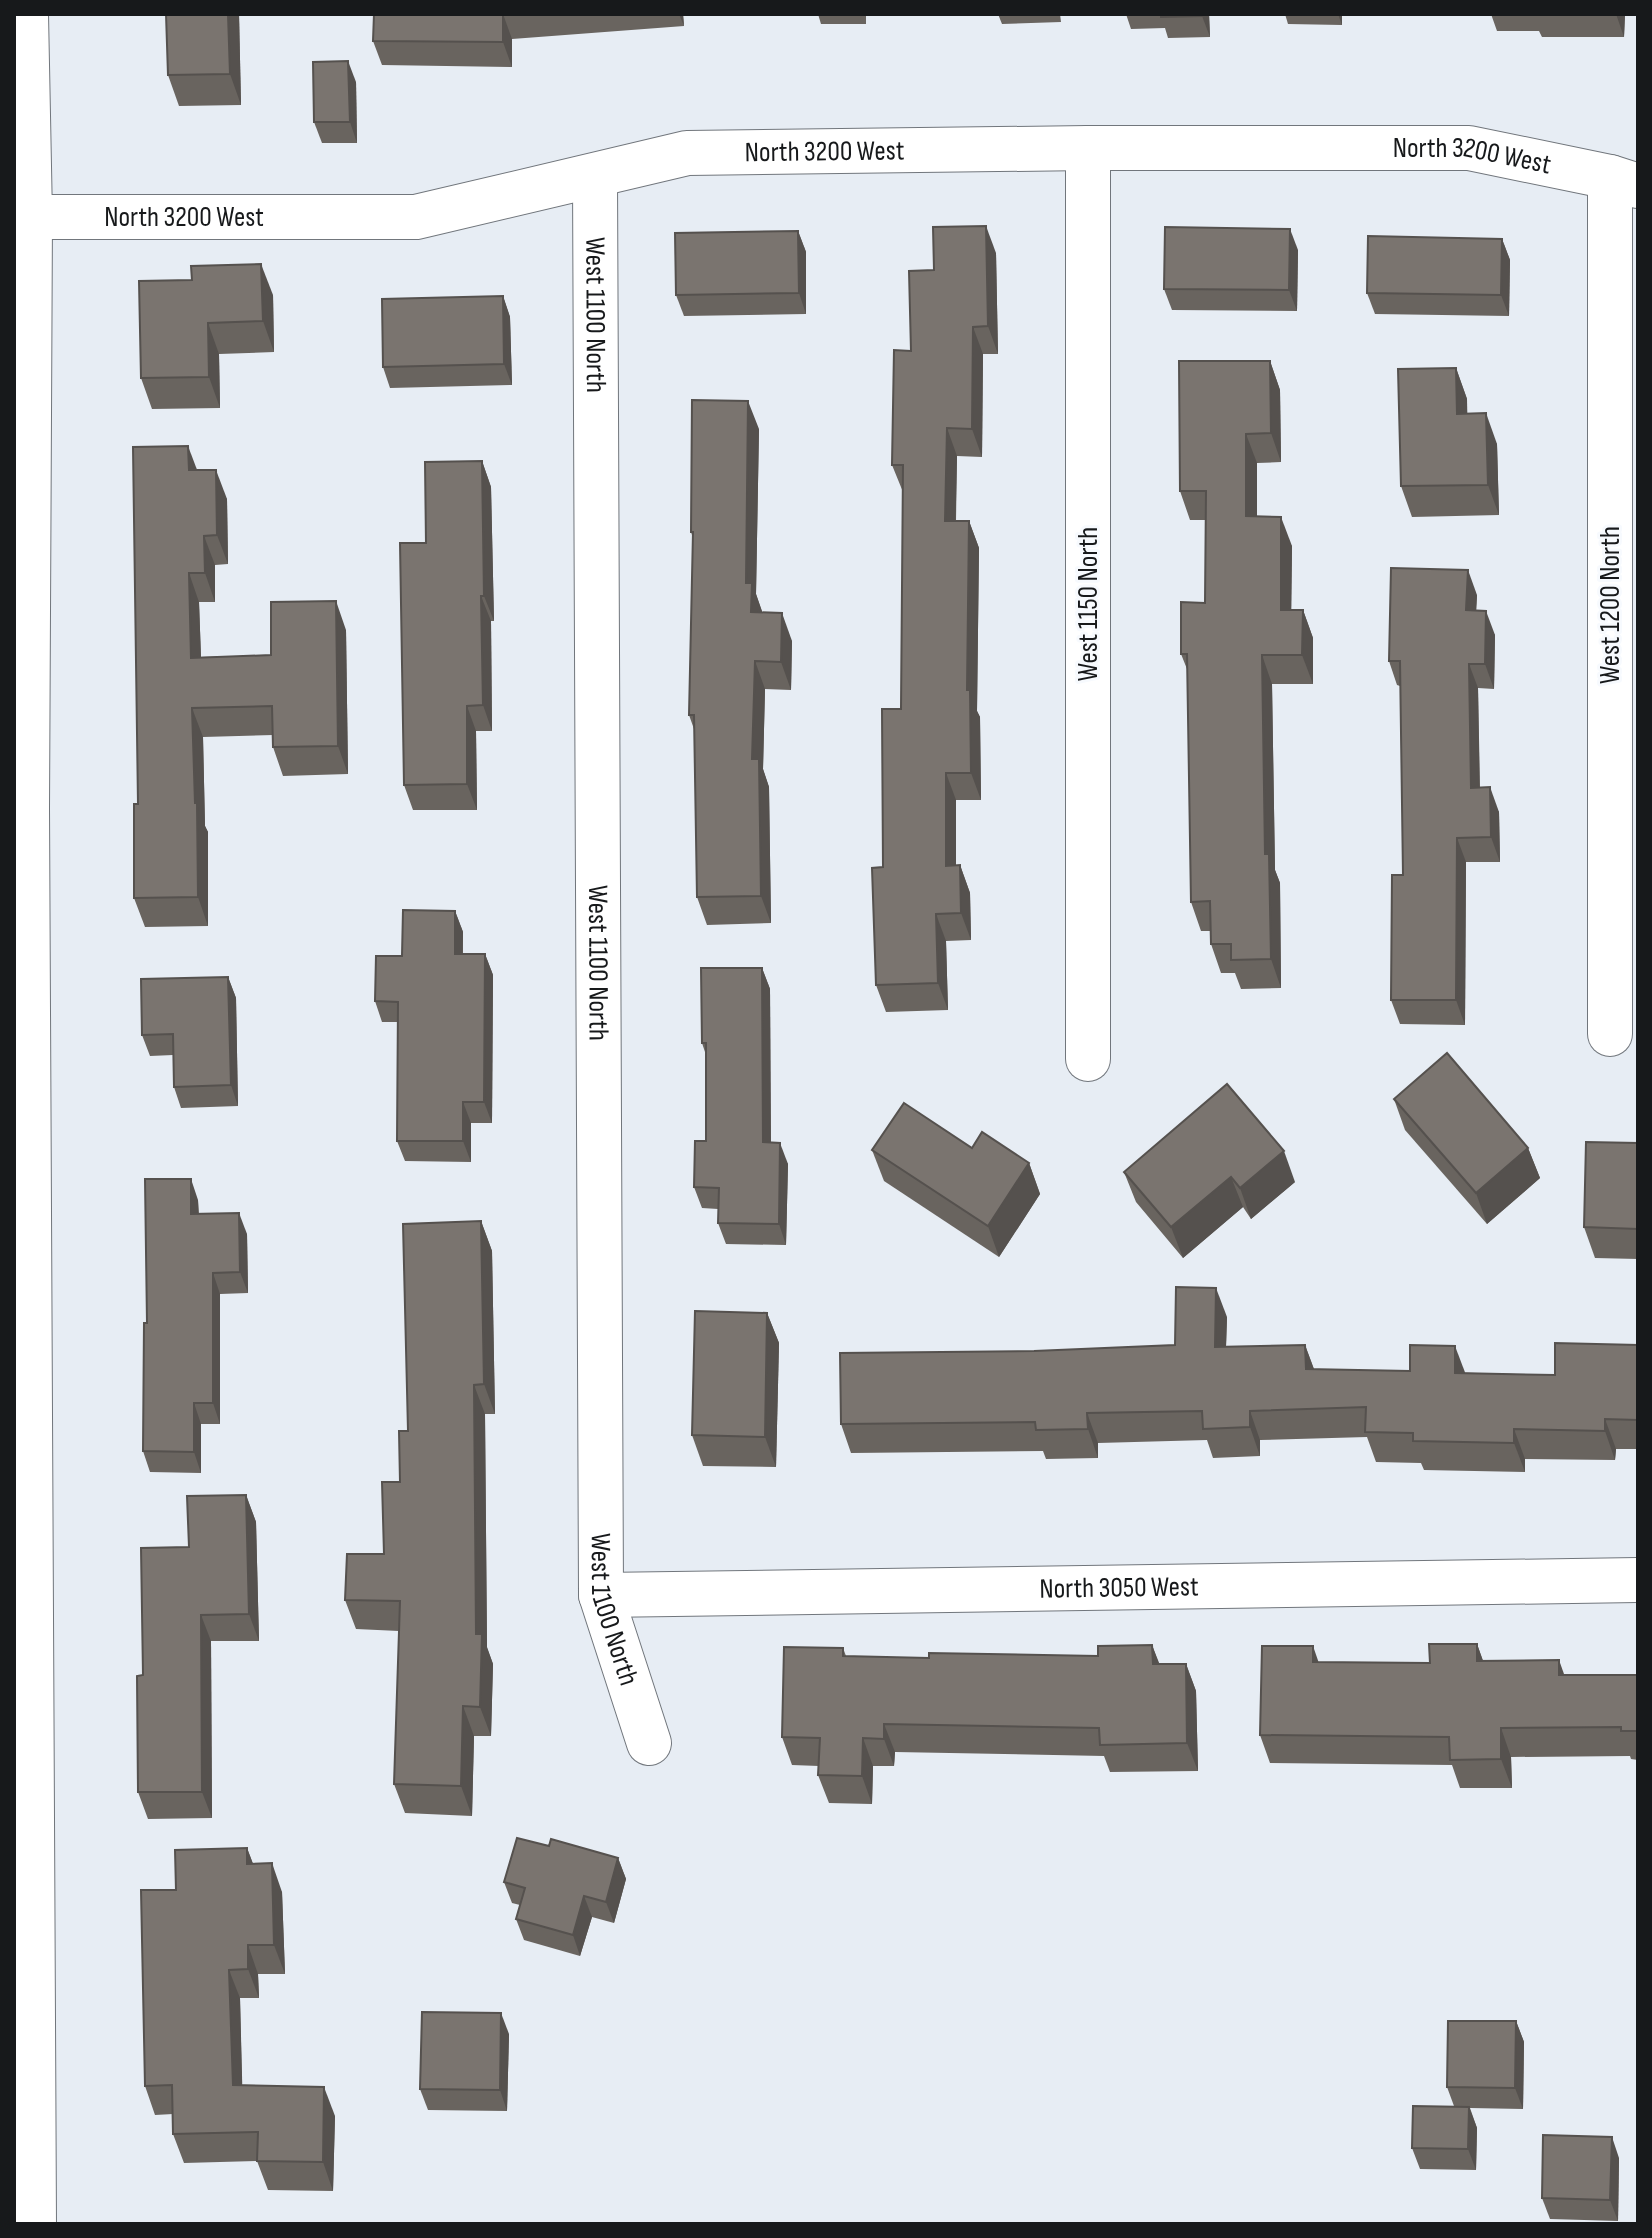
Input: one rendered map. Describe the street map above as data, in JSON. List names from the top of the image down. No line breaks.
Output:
{"streets":{"street":["North 3200 West","West 1100 North","West 1150 North","West 1200 North","North 3050 West"]},"crossings":[["North 3200 West","West 1100 North"],["North 3200 West","West 1150 North"],["North 3200 West","West 1200 North"],["West 1100 North","North 3050 West"]]}
